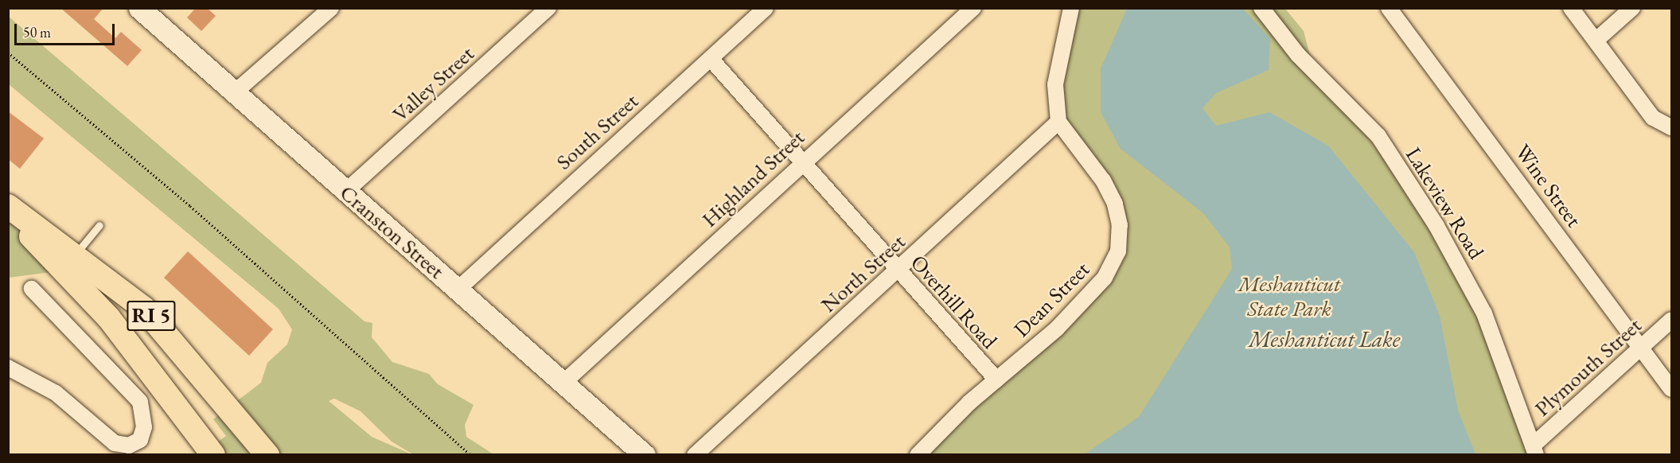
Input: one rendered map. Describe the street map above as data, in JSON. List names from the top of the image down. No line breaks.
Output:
{"streets":{"main road":["RI 5"],"street":["Valley Street","South Street","Highland Street","Wine Street","Lakeview Road","Cranston Street","North Street","Dean Street","Overhill Road","Plymouth Street"]},"crossings":[["Valley Street","Cranston Street"],["South Street","Cranston Street"],["South Street","Overhill Road"],["Highland Street","Cranston Street"],["Highland Street","Overhill Road"],["Wine Street","Plymouth Street"],["Lakeview Road","Plymouth Street"],["North Street","Dean Street"],["North Street","Overhill Road"],["Dean Street","Overhill Road"]],"water":["Meshanticut Lake"],"parks":["Meshanticut State Park"],"scale_bar":"50 m"}
